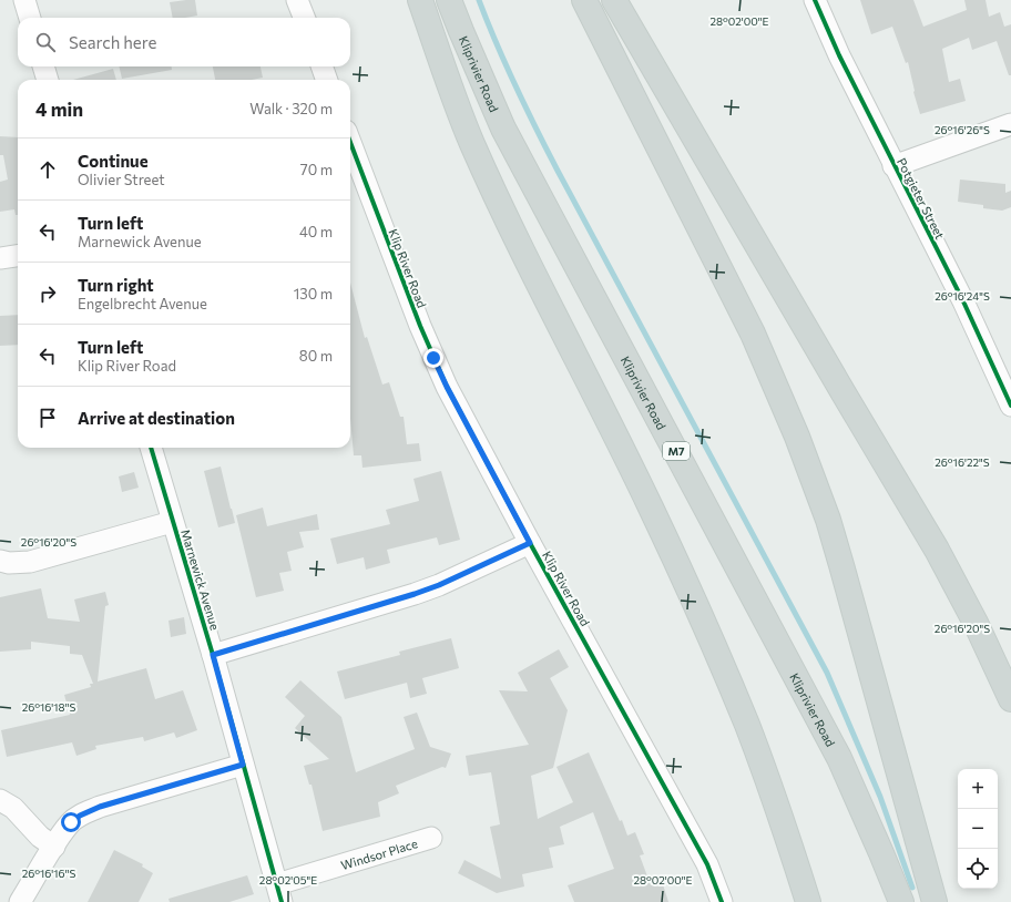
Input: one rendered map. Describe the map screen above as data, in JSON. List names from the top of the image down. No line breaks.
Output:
{"streets":{"main road":["Kliprivier Road","M7"],"street":["Potgieter Street","Klip River Road","Marnewick Avenue","Windsor Place"]},"crossings":[["Marnewick Avenue","Windsor Place"]],"page":{"search":"Search here","heading":["4 min","Walk · 320 m"],"list":[["Continue","Olivier Street","70 m"],["Turn left","Marnewick Avenue","40 m"],["Turn right","Engelbrecht Avenue","130 m"],["Turn left","Klip River Road","80 m"],"Arrive at destination"],"map_buttons":["+","−"]},"coordinates":["28°02'00\"E","26°16'26\"S","26°16'24\"S","26°16'22\"S","26°16'20\"S","26°16'18\"S","26°16'16\"S","28°02'05\"E"]}
